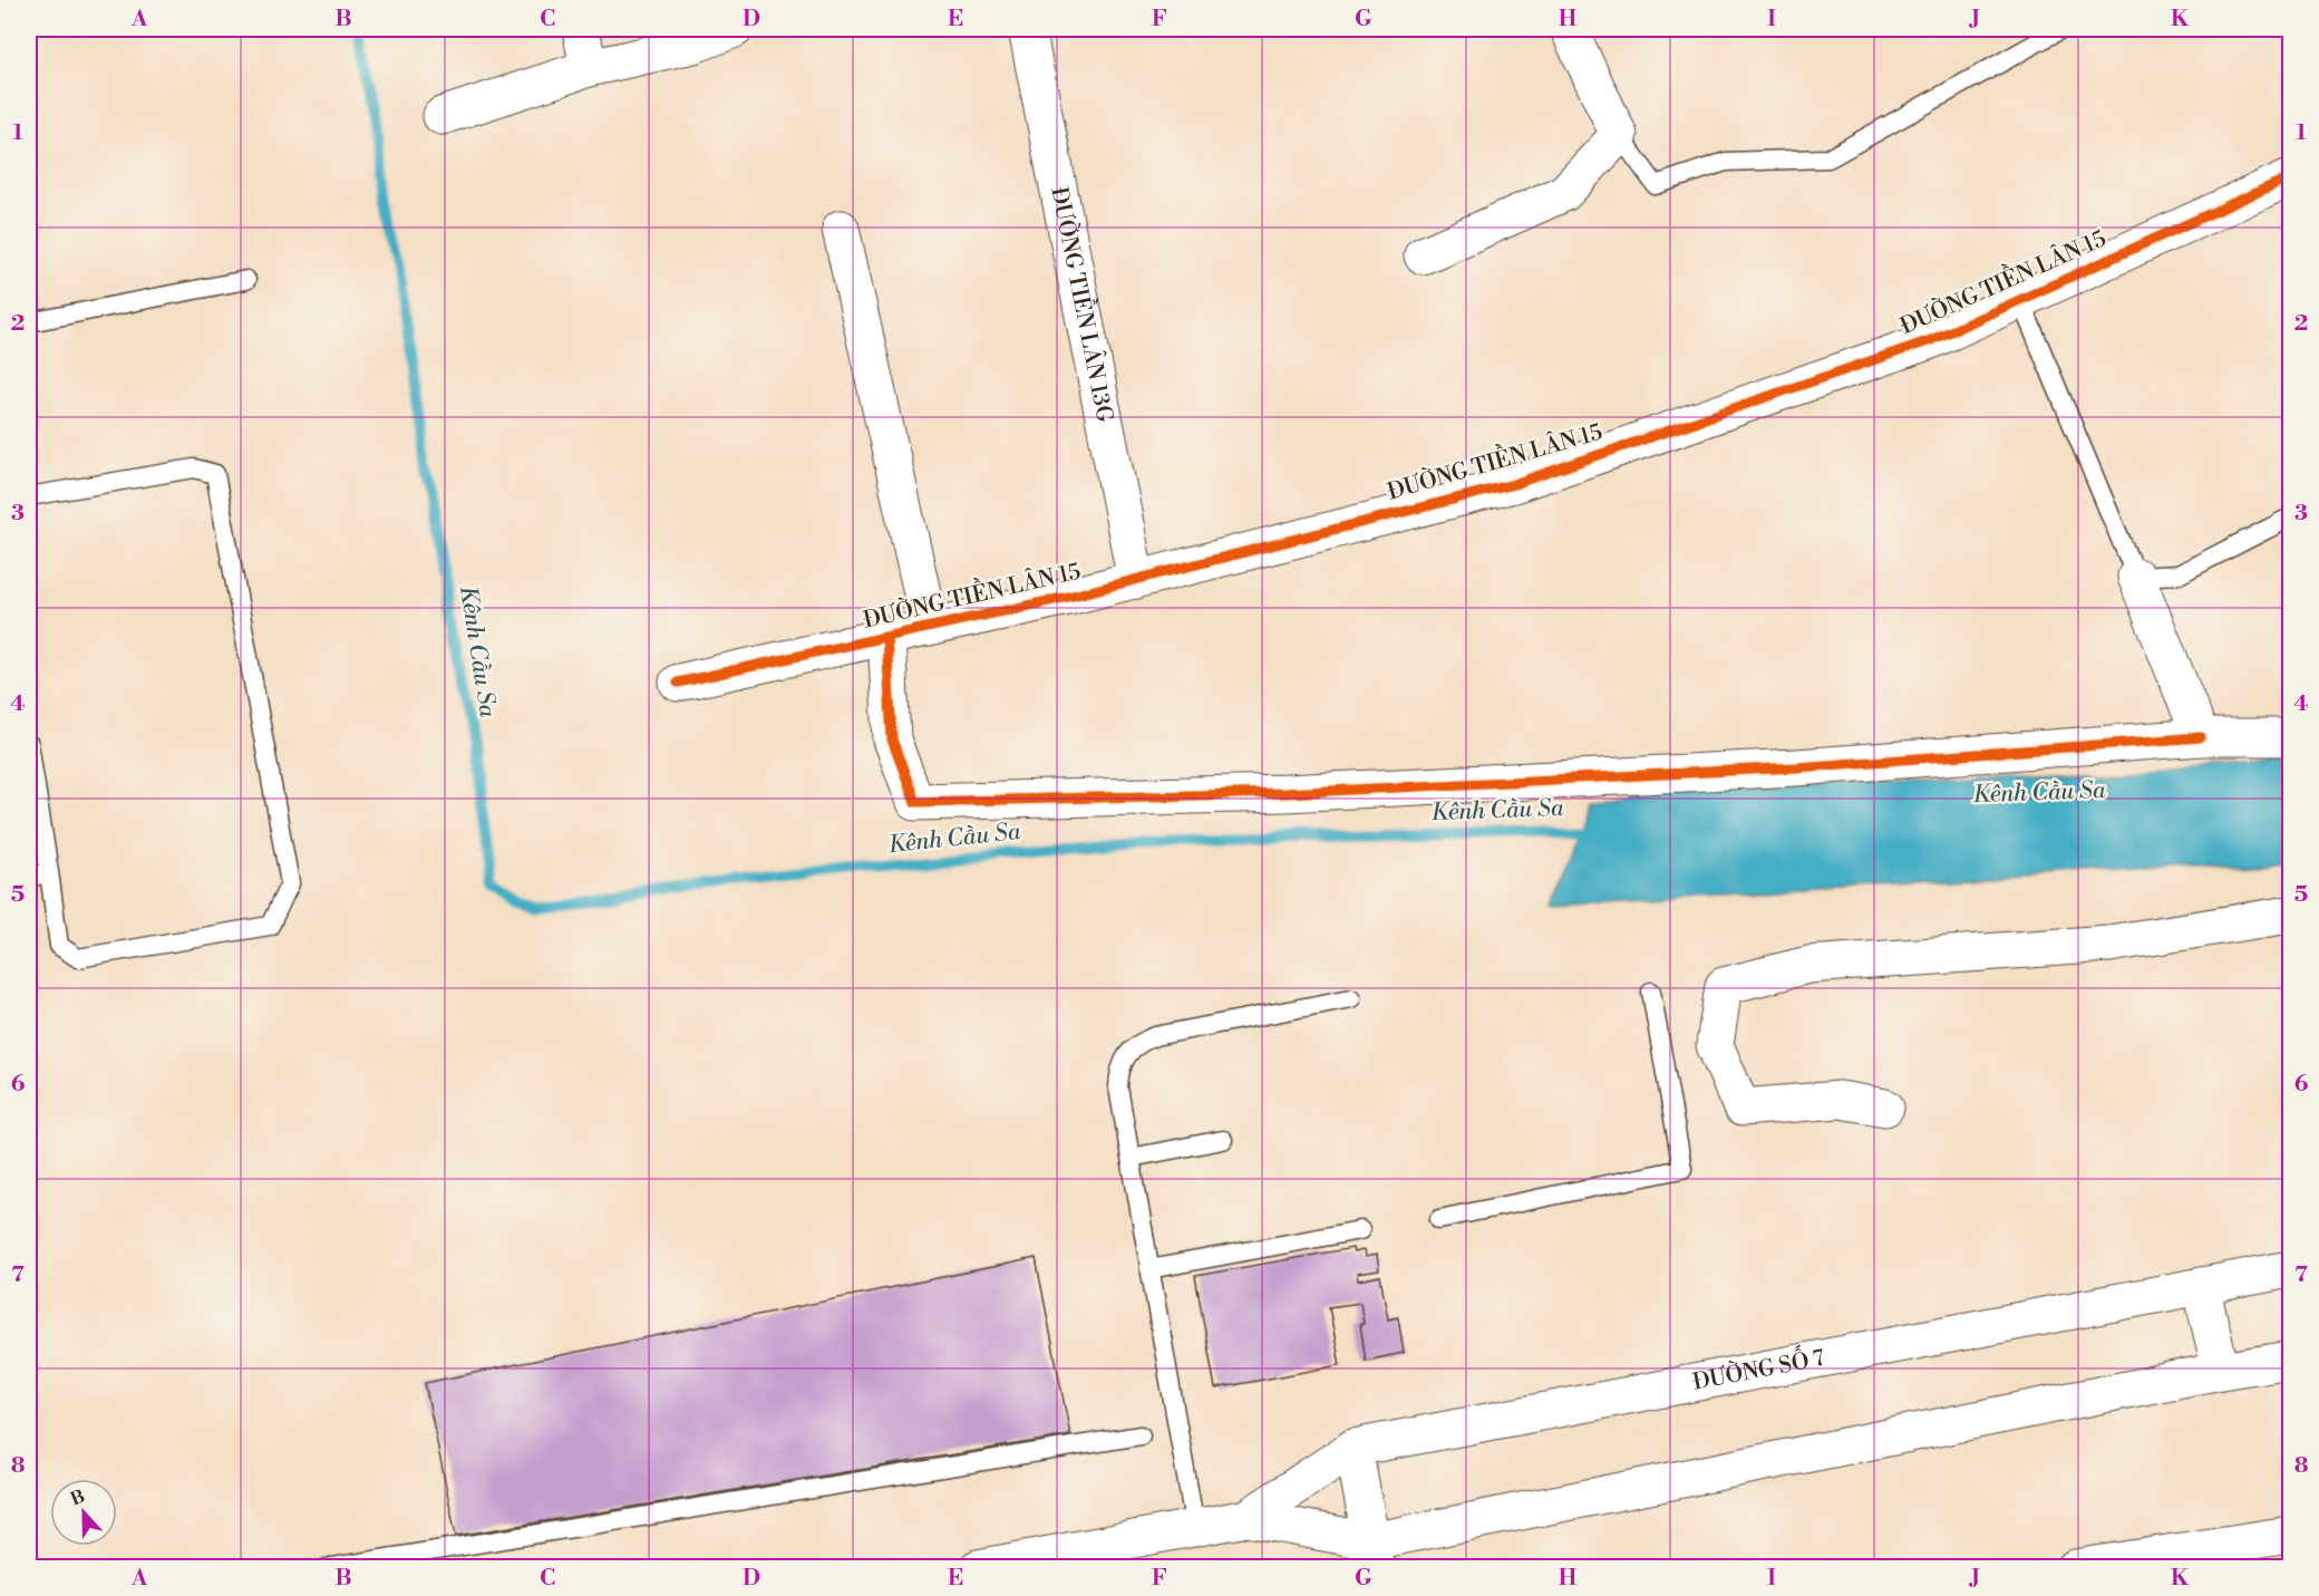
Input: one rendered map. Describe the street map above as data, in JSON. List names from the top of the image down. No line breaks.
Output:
{"streets":{"street":["ĐƯỜNG TIỀN LÂN 15","ĐƯỜNG TIỀN LÂN 13G","ĐƯỜNG SỐ 7"]},"crossings":[["ĐƯỜNG TIỀN LÂN 15","ĐƯỜNG TIỀN LÂN 13G"]],"water":["Kênh Cầu Sa"],"north":"top","grid":{"columns":["A","B","C","D","E","F","G","H","I","J","K"],"rows":["1","2","3","4","5","6","7","8"]}}
